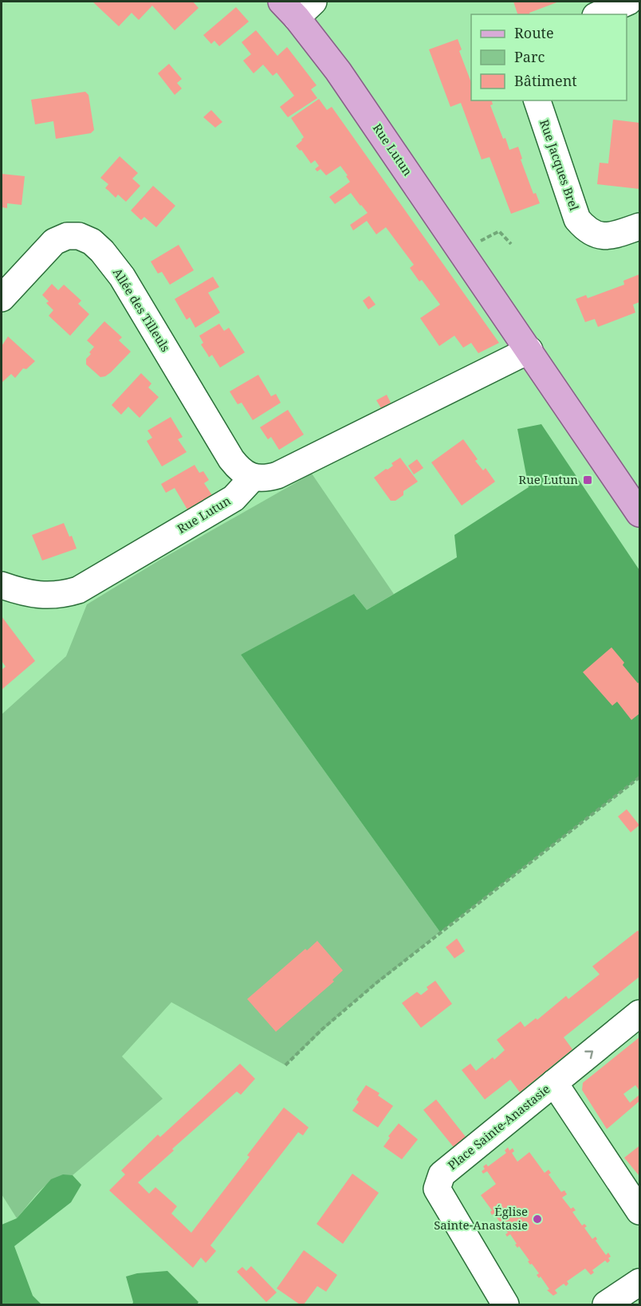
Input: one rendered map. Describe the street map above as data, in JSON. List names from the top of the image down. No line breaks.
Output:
{"streets":{"main road":["Rue Lutun"],"street":["Rue Jacques Brel","Allée des Tilleuls","Place Sainte-Anastasie"]},"crossings":[["Rue Lutun","Allée des Tilleuls"]],"places":{"transit":["Rue Lutun"],"other":["Église Sainte-Anastasie"]},"legend":["Route","Parc","Bâtiment"]}
